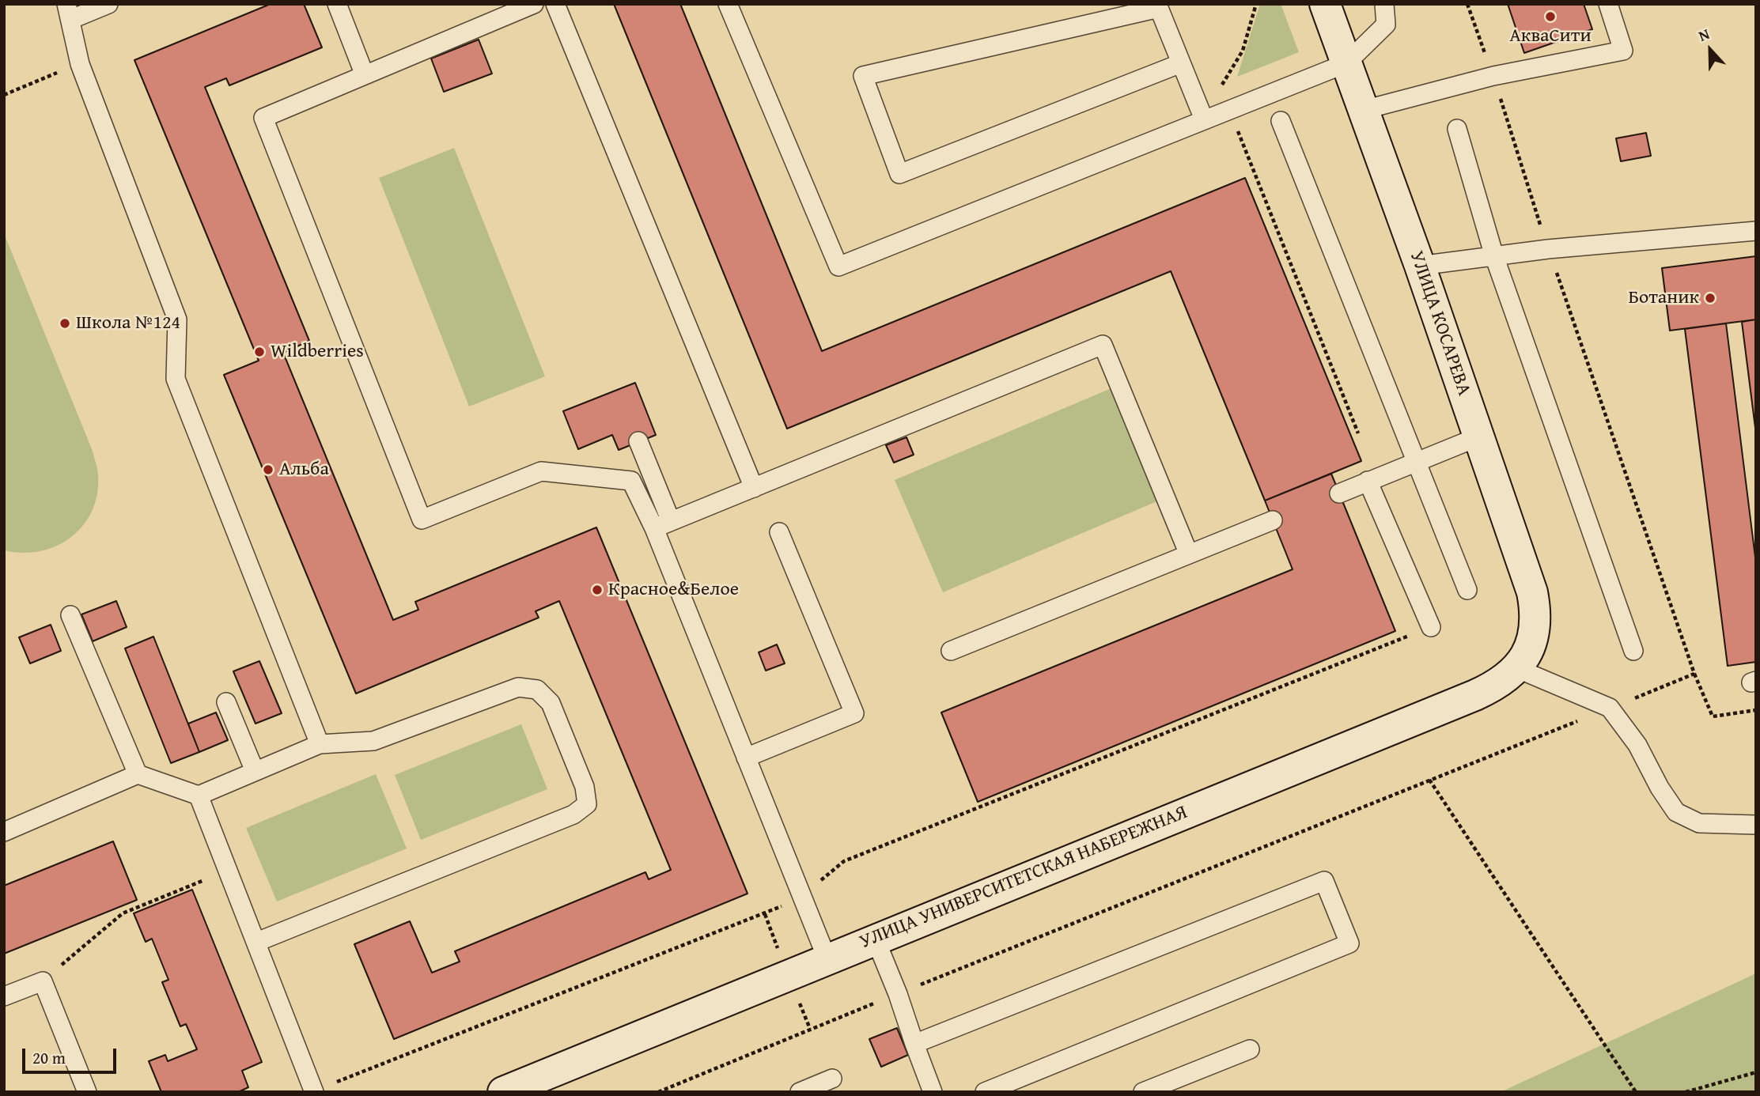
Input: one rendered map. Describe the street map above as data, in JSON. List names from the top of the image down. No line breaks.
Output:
{"streets":{"main road":["УЛИЦА КОСАРЕВА","УЛИЦА УНИВЕРСИТЕТСКАЯ НАБЕРЕЖНАЯ"]},"crossings":[["УЛИЦА КОСАРЕВА","УЛИЦА УНИВЕРСИТЕТСКАЯ НАБЕРЕЖНАЯ"]],"places":["АкваСити","Ботаник","Школа №124","Wildberries","Альба","Красное&Белое"],"scale_bar":"20 m","north":"top"}
